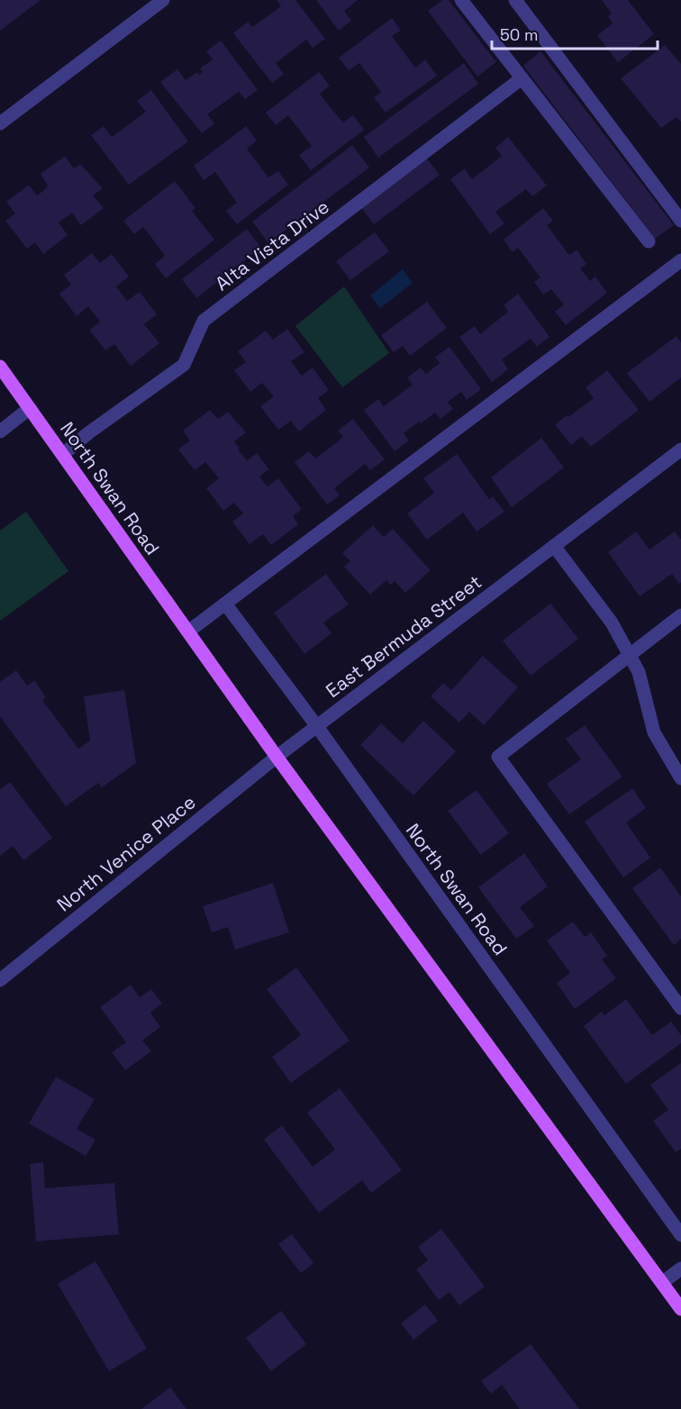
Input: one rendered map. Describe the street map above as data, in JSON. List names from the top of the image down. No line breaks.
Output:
{"streets":{"main road":["North Swan Road"],"street":["Alta Vista Drive","East Bermuda Street","North Venice Place"]},"crossings":[["Alta Vista Drive","North Swan Road"],["North Swan Road","East Bermuda Street"],["North Swan Road","North Venice Place"],["East Bermuda Street","North Venice Place"]],"scale_bar":"50 m"}
